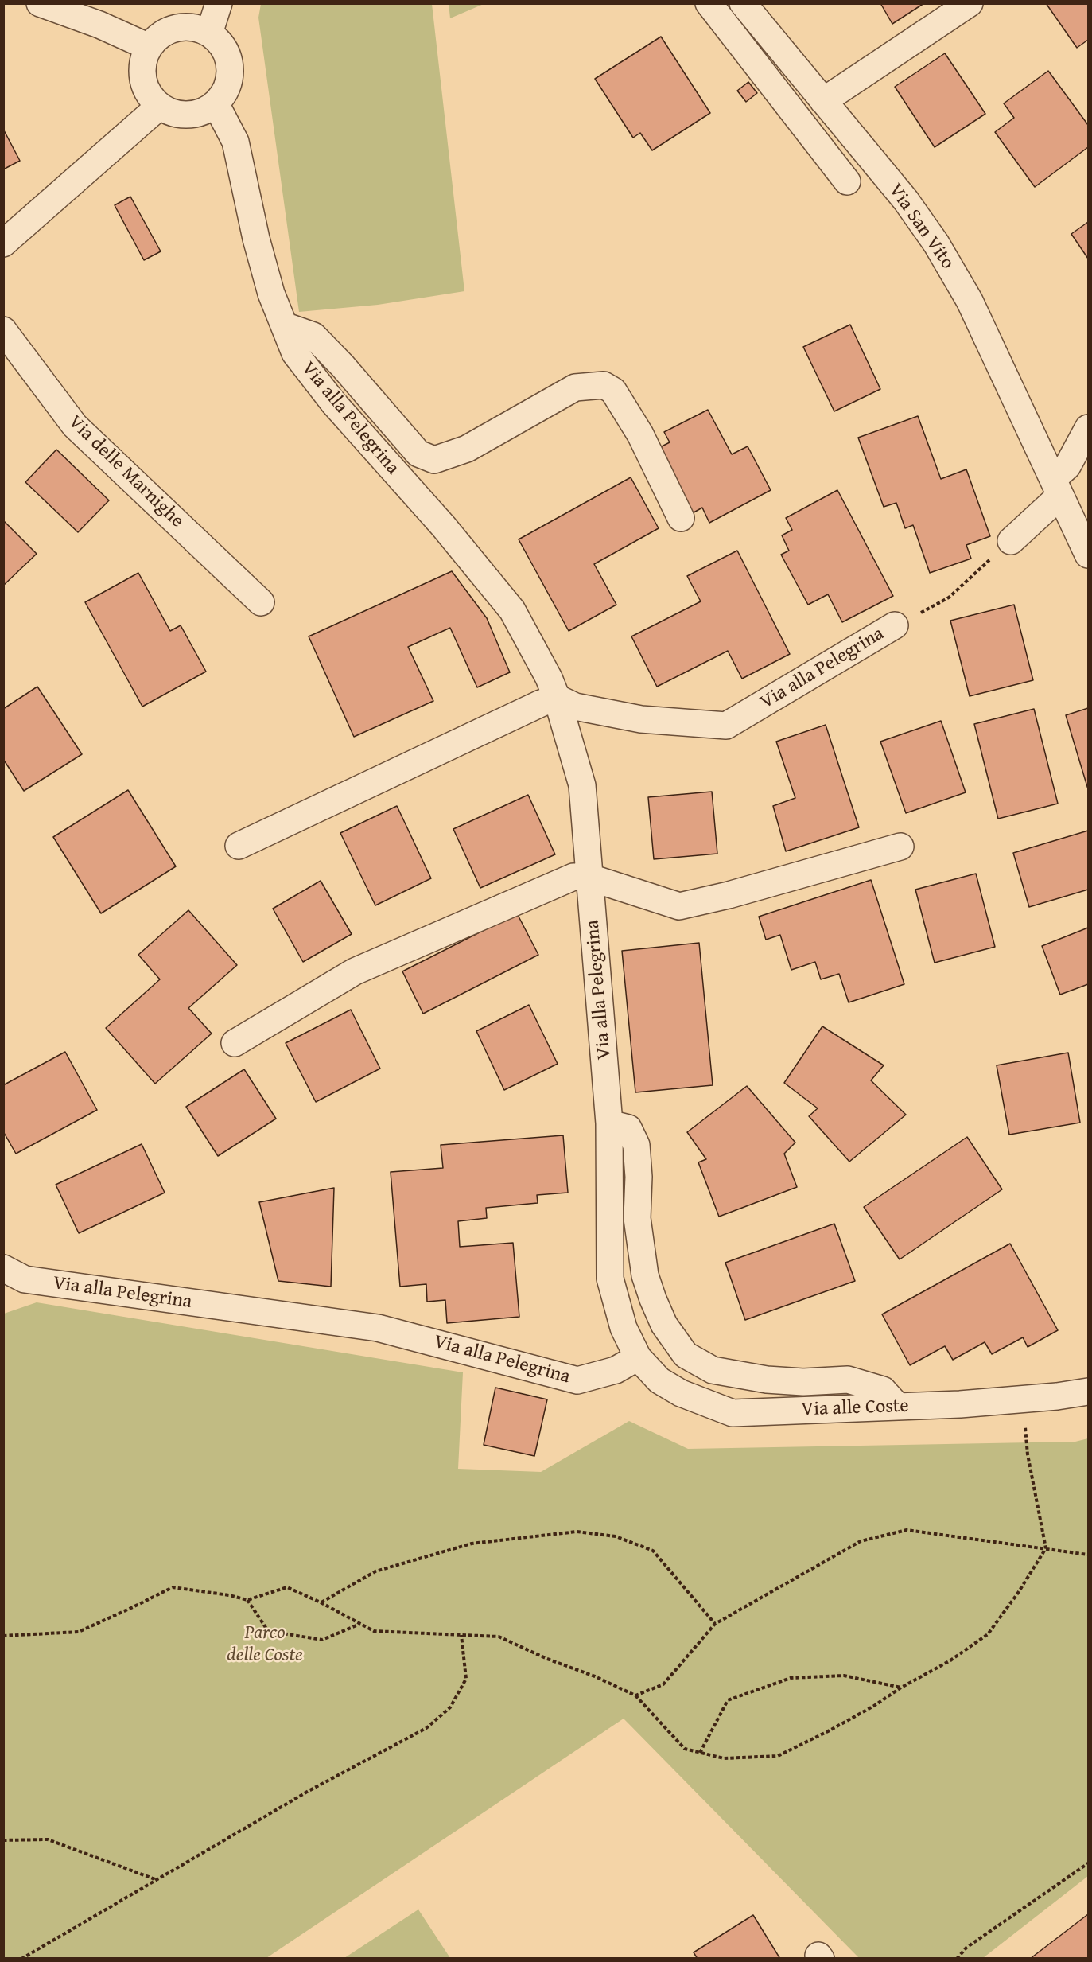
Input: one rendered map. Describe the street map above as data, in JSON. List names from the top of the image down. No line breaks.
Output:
{"streets":{"street":["Via San Vito","Via alla Pelegrina","Via delle Marnighe","Via alle Coste"]},"crossings":[["Via alla Pelegrina","Via alle Coste"]],"parks":["Parco delle Coste"]}
